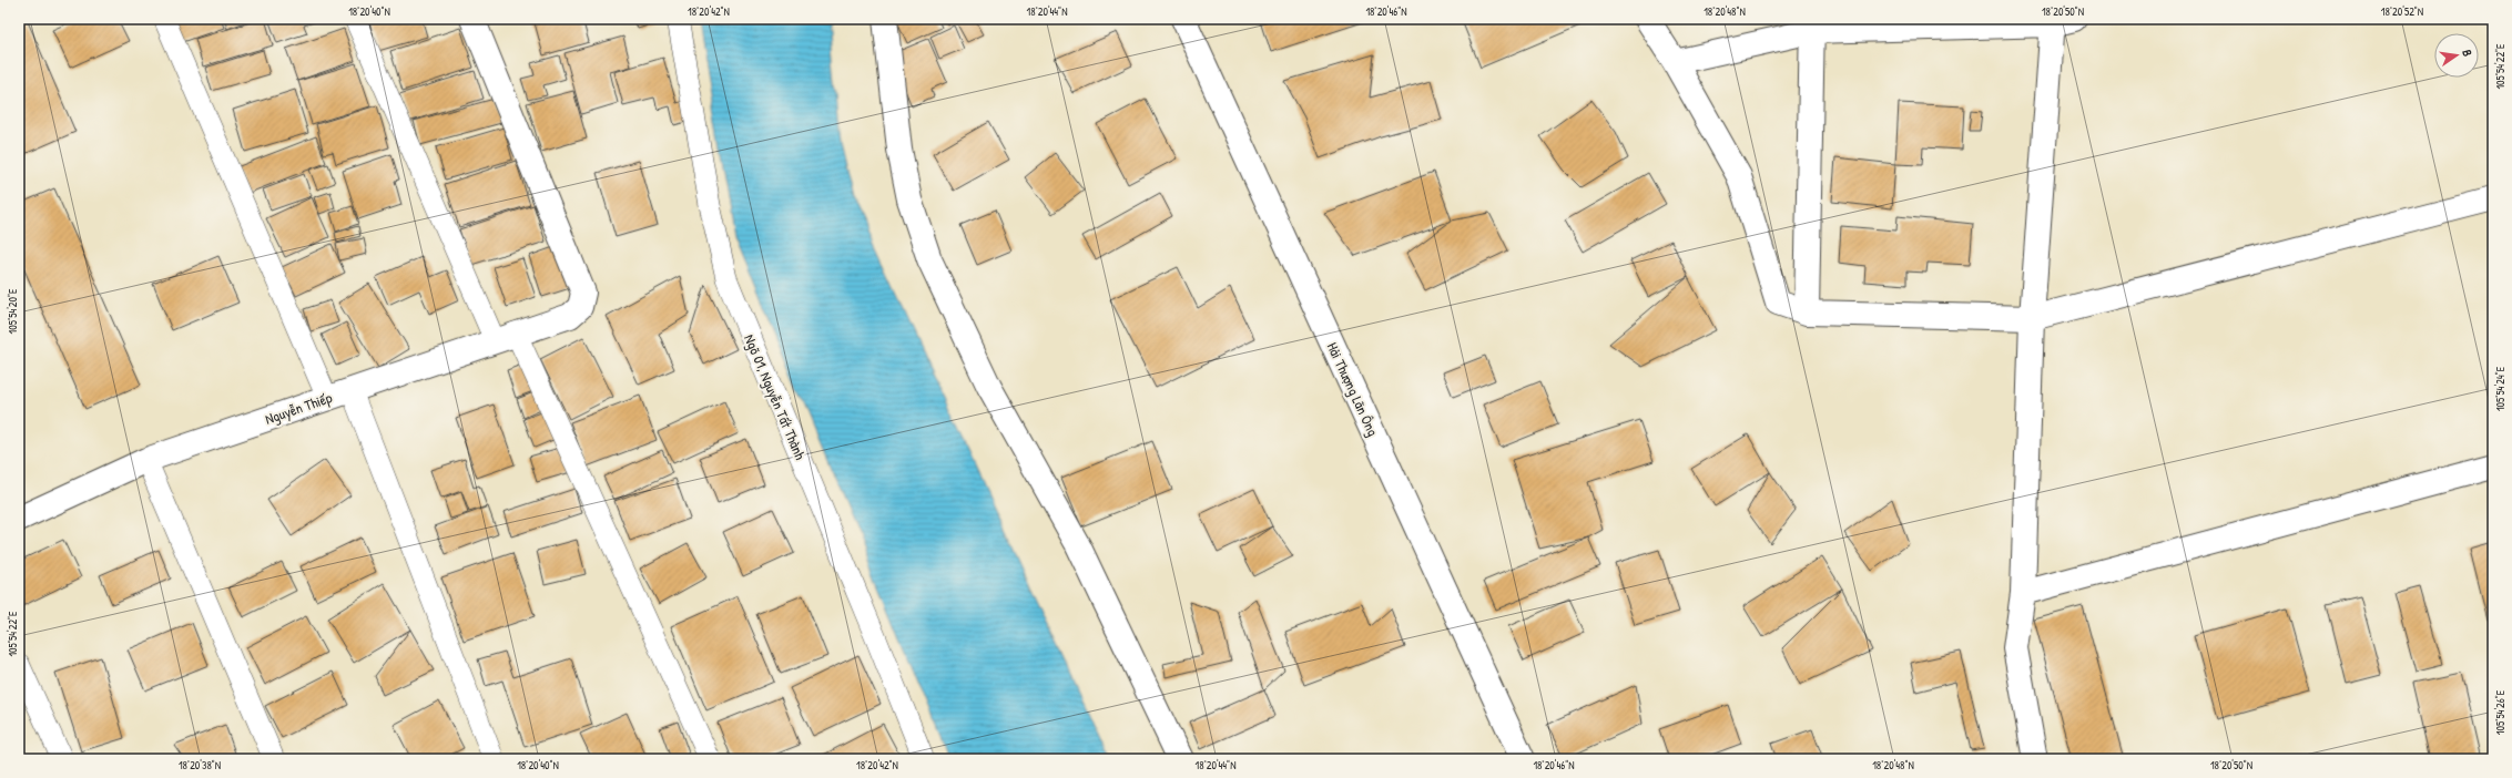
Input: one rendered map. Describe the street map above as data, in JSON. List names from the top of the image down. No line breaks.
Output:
{"streets":{"street":["Hải Thượng Lãn Ông","Nguyễn Thiếp"],"lane":["Ngõ 01, Nguyễn Tất Thành"]},"north":"right","coordinates":["18°20'40\"N","18°20'42\"N","18°20'44\"N","18°20'46\"N","18°20'48\"N","18°20'50\"N","18°20'52\"N","105°54'22\"E","105°54'20\"E","105°54'24\"E","105°54'26\"E","18°20'38\"N"]}
